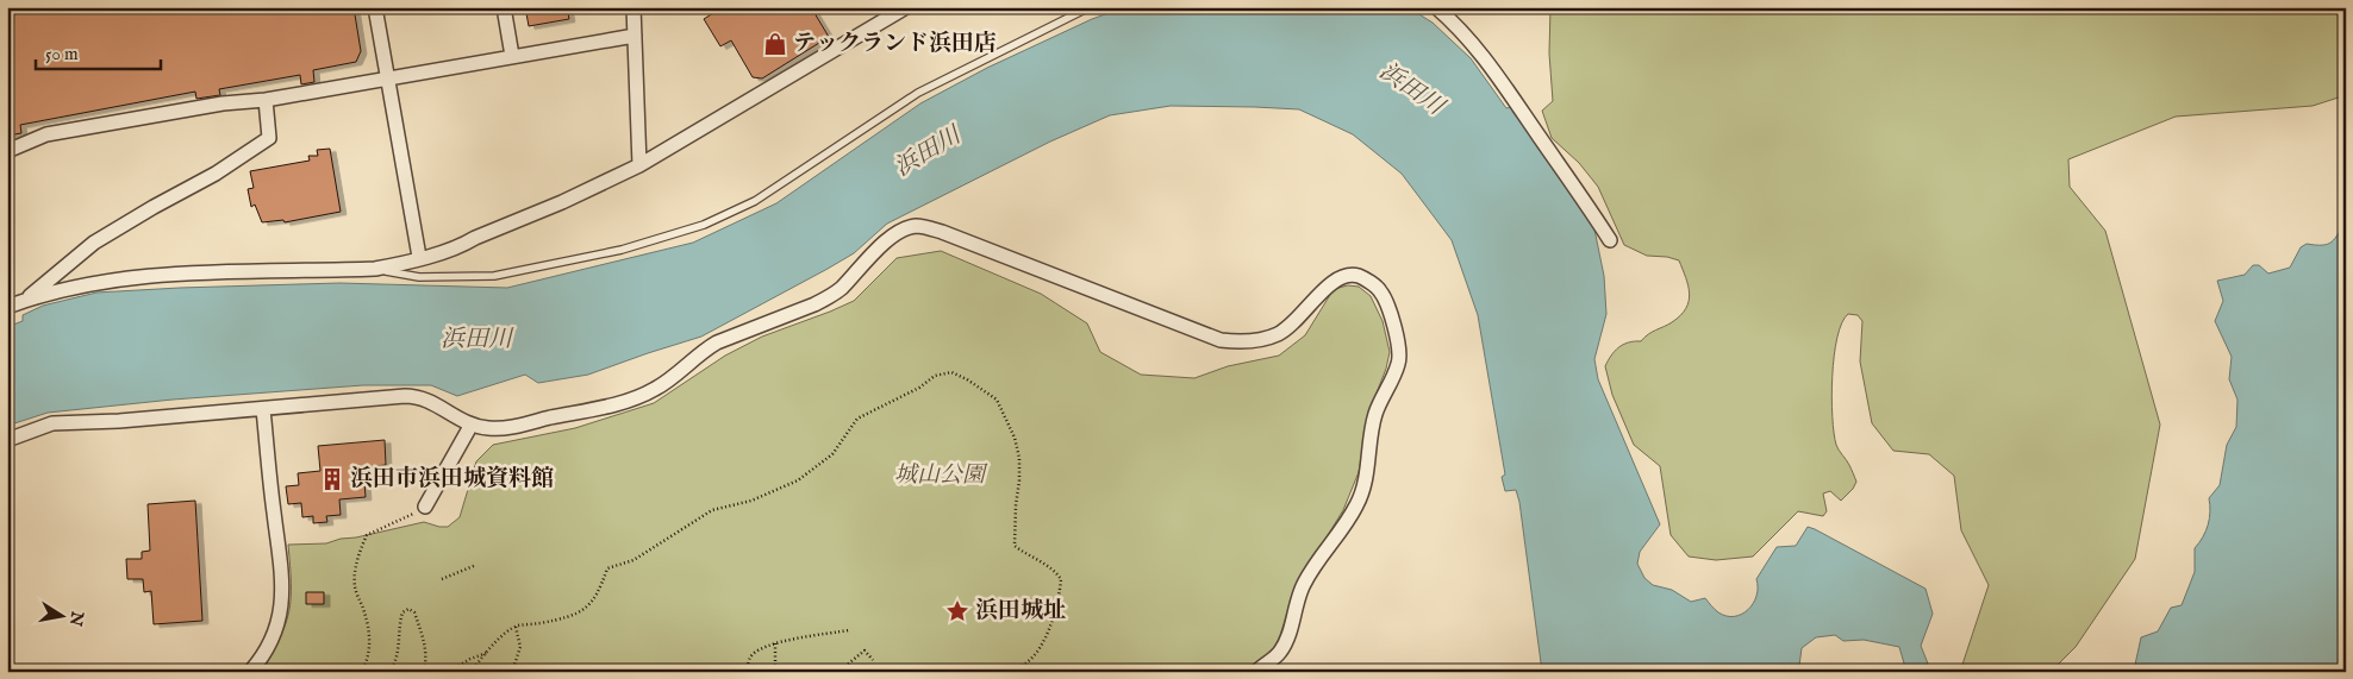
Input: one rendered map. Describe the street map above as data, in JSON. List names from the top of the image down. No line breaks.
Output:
{"water":["浜田川"],"parks":["城山公園"],"places":{"shop":["テックランド浜田店"],"building":["浜田市浜田城資料館"],"place":["浜田城址"]},"scale_bar":"50 m","north":"right"}
